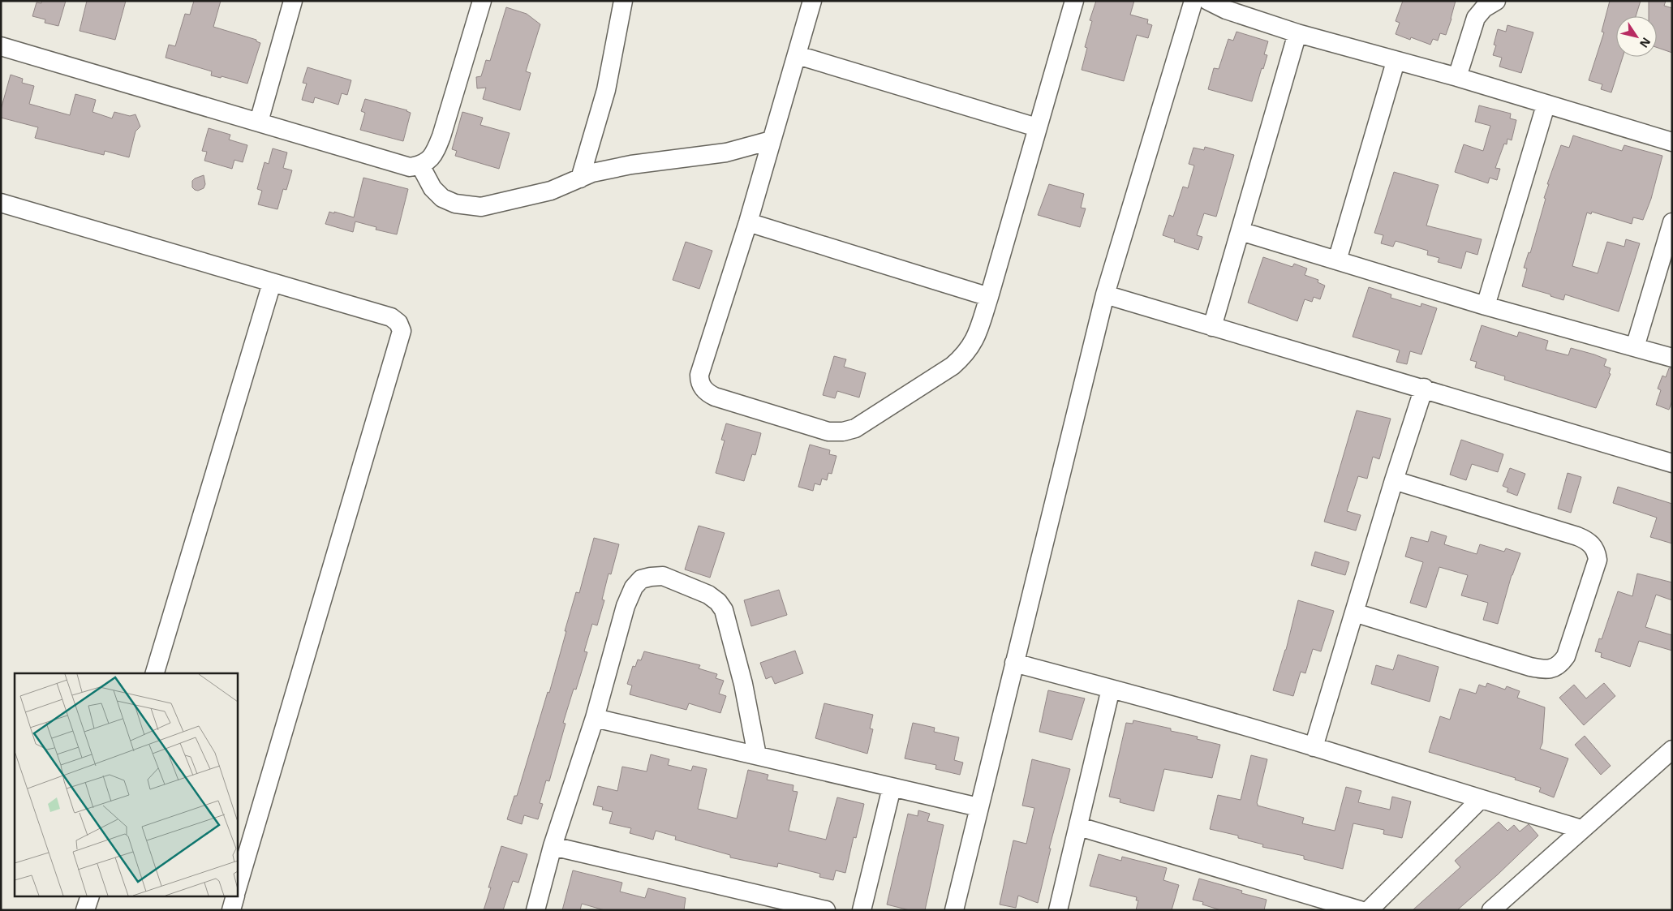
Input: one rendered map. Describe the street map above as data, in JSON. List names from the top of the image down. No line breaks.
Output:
{"north":"bottom right"}
